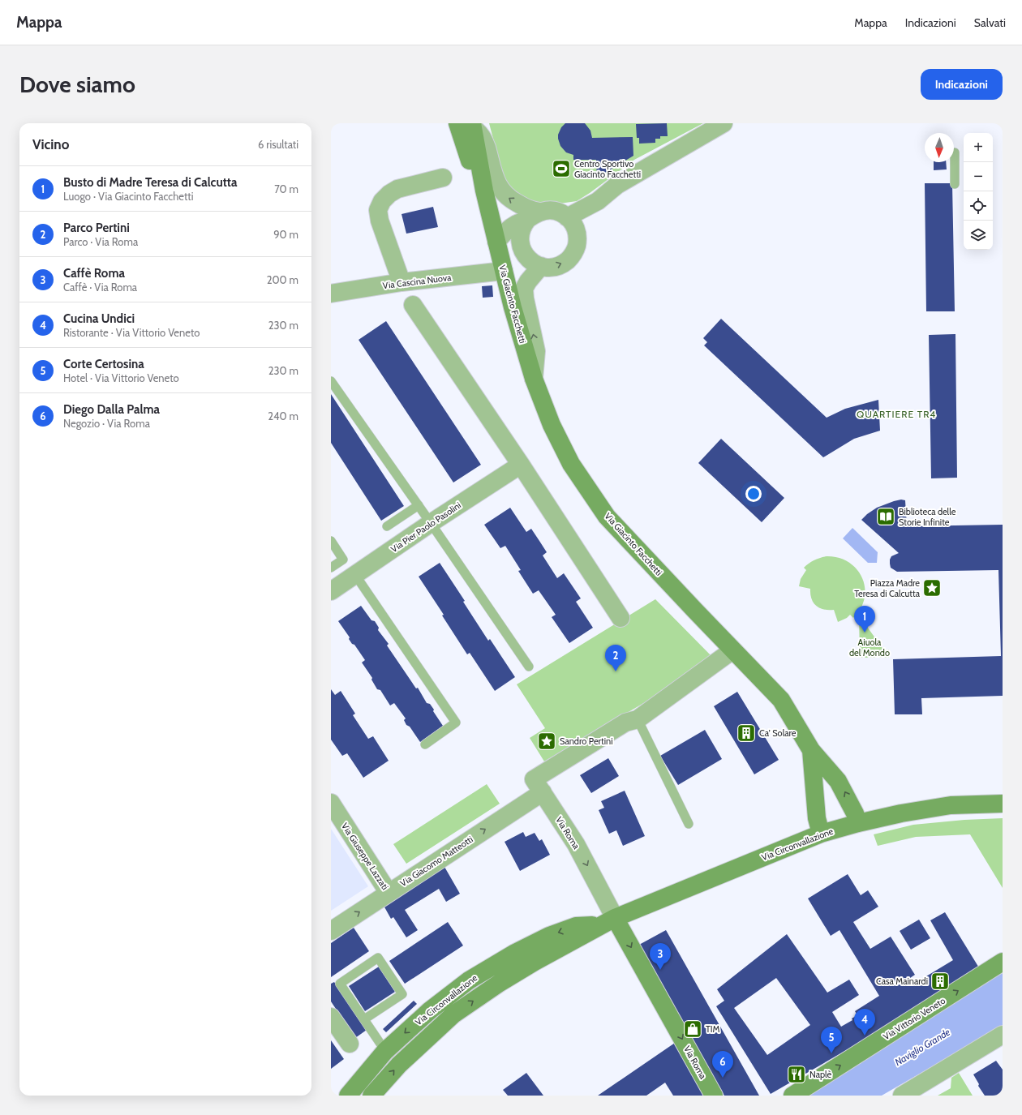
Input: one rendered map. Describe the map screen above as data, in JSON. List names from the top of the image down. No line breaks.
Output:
{"streets":{"main road":["Via Giacinto Facchetti","Via Roma","Via Circonvallazione","Via Vittorio Veneto"],"street":["Via Cascina Nuova","Via Pier Paolo Pasolini","Via Giuseppe Lazzati","Via Giacomo Matteotti"]},"crossings":[["Via Cascina Nuova","Via Giacinto Facchetti"],["Via Giacinto Facchetti","Via Circonvallazione"],["Via Roma","Via Circonvallazione"],["Via Roma","Via Giacomo Matteotti"],["Via Giuseppe Lazzati","Via Giacomo Matteotti"]],"one_way":["Via Roma","Via Giacomo Matteotti","Via Vittorio Veneto"],"districts":["QUARTIERE TR4"],"water":["Naviglio Grande"],"parks":["Aiuola del Mondo"],"places":{"sports":["Centro Sportivo Giacinto Facchetti"],"library":["Biblioteca delle Storie Infinite"],"place":["Piazza Madre Teresa di Calcutta","Sandro Pertini"],"building":["Ca' Solare","Casa Mainardi"],"shop":["TIM"],"restaurant":["Naplè"]},"north":"bottom","page":{"header":"Mappa","nav":["Mappa","Indicazioni","Salvati"],"buttons":"Indicazioni","title":"Dove siamo","heading":["Vicino","6 risultati"],"map_buttons":["+","−"],"list":[{"mark":"1","name":"Busto di Madre Teresa di Calcutta","note":"Luogo · Via Giacinto Facchetti","value":"70 m"},{"mark":"2","name":"Parco Pertini","note":"Parco · Via Roma","value":"90 m"},{"mark":"3","name":"Caffè Roma","note":"Caffè · Via Roma","value":"200 m"},{"mark":"4","name":"Cucina Undici","note":"Ristorante · Via Vittorio Veneto","value":"230 m"},{"mark":"5","name":"Corte Certosina","note":"Hotel · Via Vittorio Veneto","value":"230 m"},{"mark":"6","name":"Diego Dalla Palma","note":"Negozio · Via Roma","value":"240 m"}],"pins":["1","2","3","4","5","6"]}}
